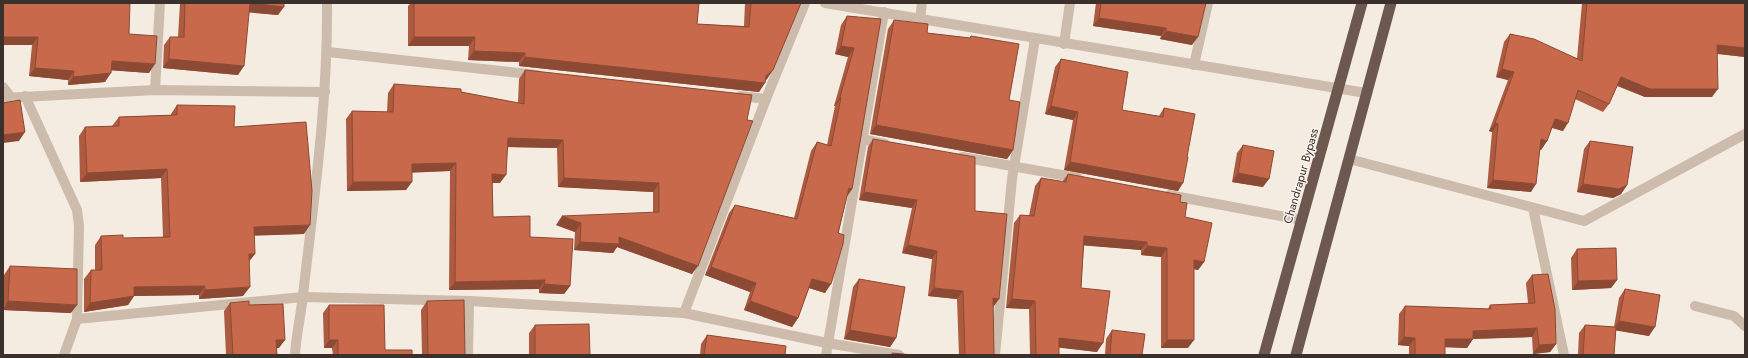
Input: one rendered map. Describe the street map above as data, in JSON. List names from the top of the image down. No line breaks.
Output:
{"streets":{"highway":["Chandrapur Bypass"]}}
